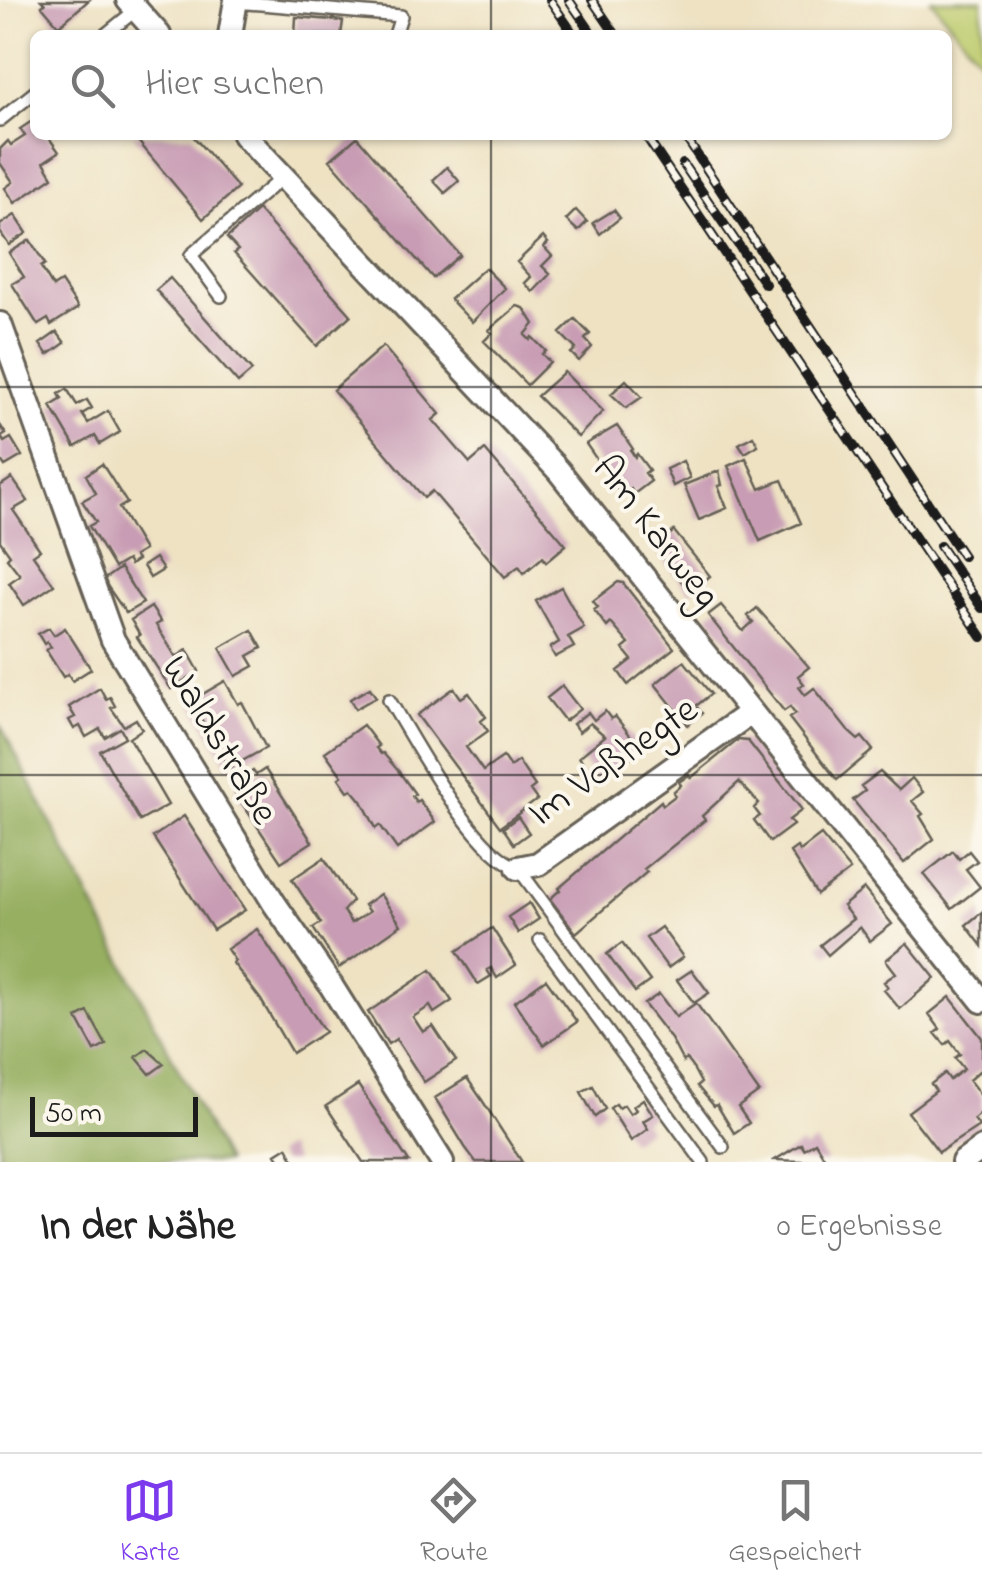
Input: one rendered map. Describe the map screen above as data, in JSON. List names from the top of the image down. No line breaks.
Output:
{"streets":{"street":["Am Karweg","Waldstraße","Im Voßhegte"]},"crossings":[["Am Karweg","Im Voßhegte"]],"scale_bar":"50 m","page":{"search":"Hier suchen","scale":"50 m","heading":["In der Nähe","0 Ergebnisse"],"nav":["Karte","Route","Gespeichert"]}}
